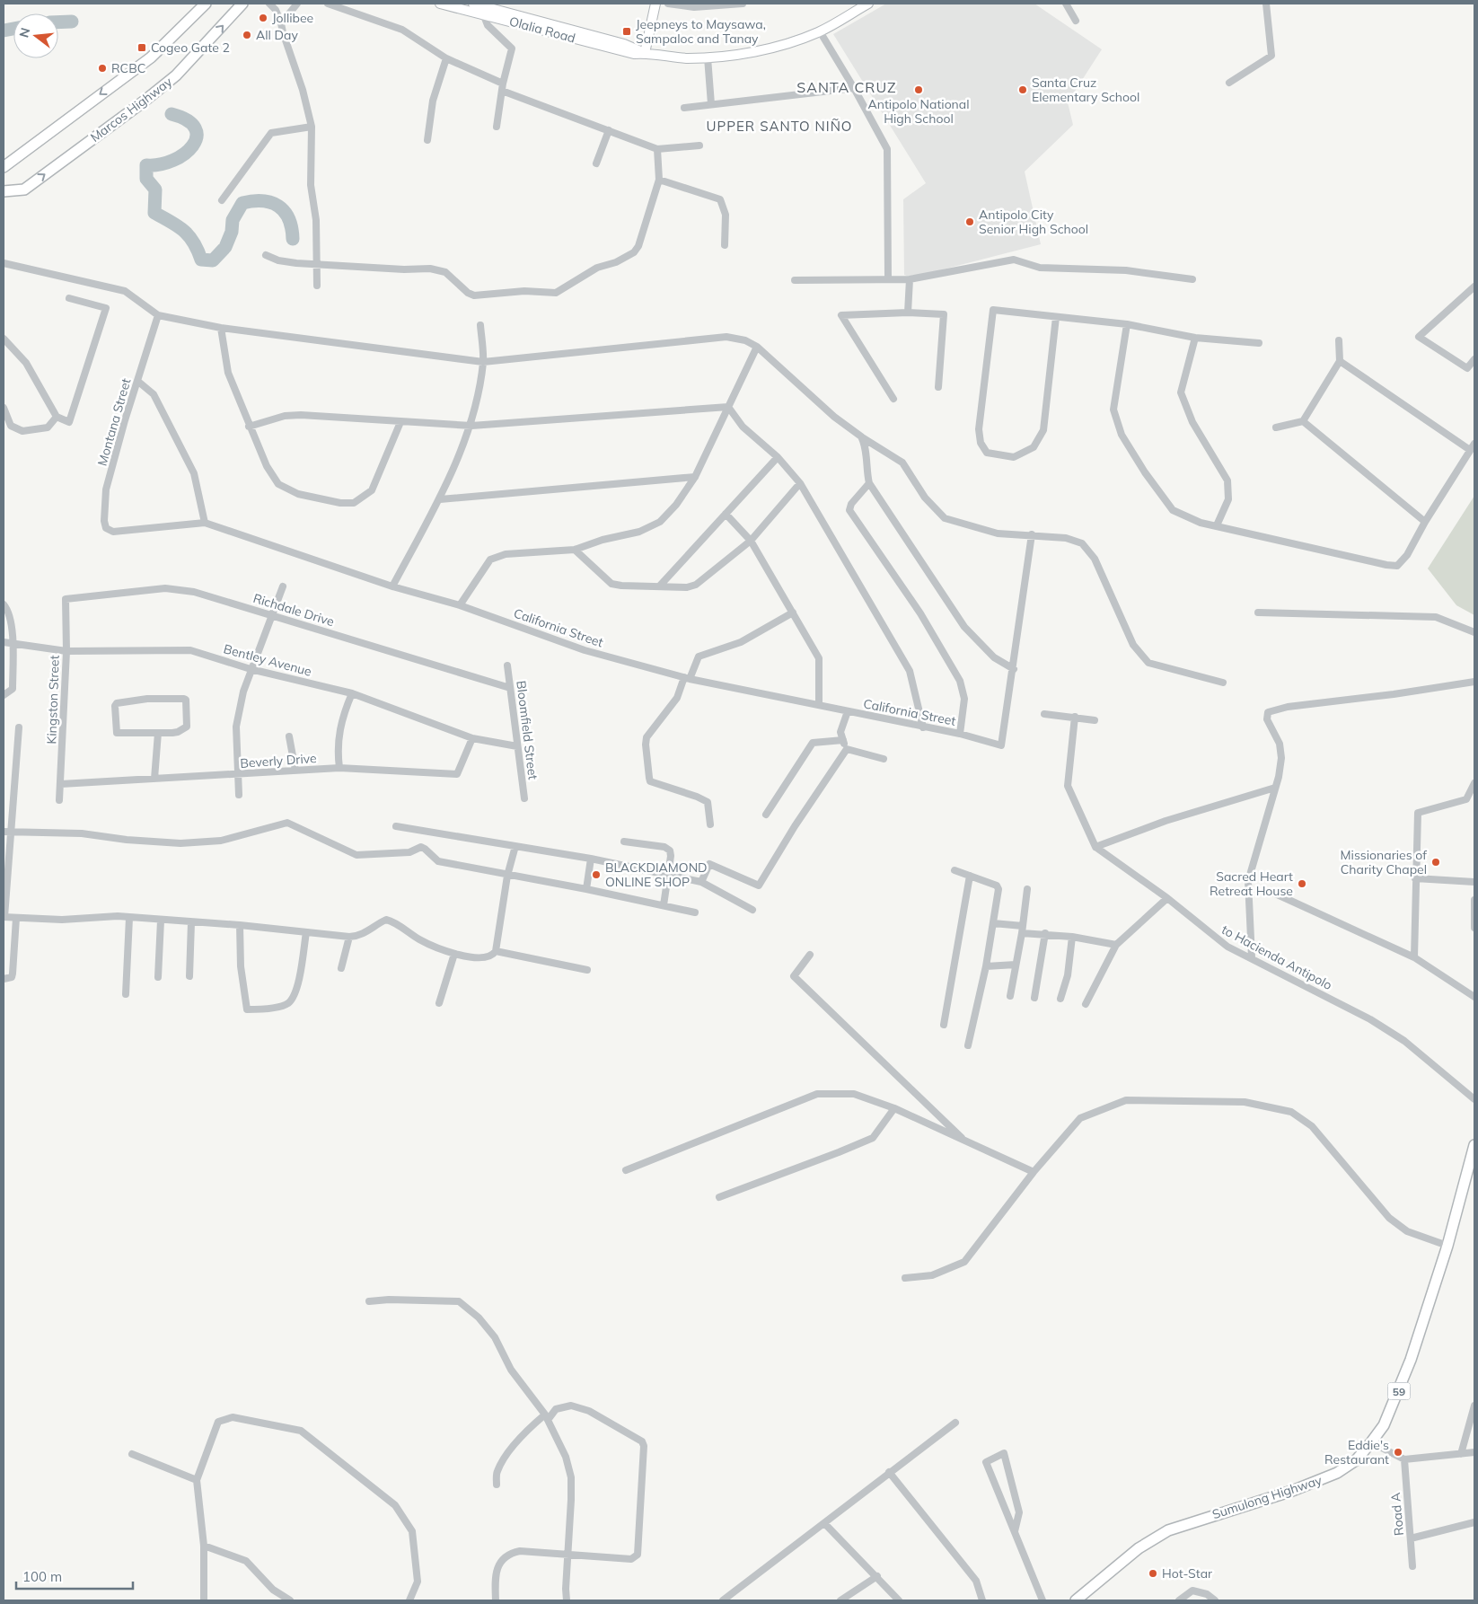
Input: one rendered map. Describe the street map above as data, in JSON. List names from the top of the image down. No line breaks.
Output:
{"streets":{"main road":["Olalia Road","Marcos Highway","59","Sumulong Highway"],"street":["Montana Street","Richdale Drive","California Street","Bentley Avenue","Kingston Street","Bloomfield Street","Beverly Drive","to Hacienda Antipolo","Road A"]},"crossings":[["Montana Street","California Street"],["Richdale Drive","Kingston Street"],["Richdale Drive","Bloomfield Street"],["Bentley Avenue","Kingston Street"],["Bentley Avenue","Bloomfield Street"],["Bentley Avenue","Beverly Drive"],["Kingston Street","Beverly Drive"]],"districts":["SANTA CRUZ","UPPER SANTO NIÑO"],"places":{"other":["Jollibee","All Day","RCBC","Antipolo National High School","Santa Cruz Elementary School","Antipolo City Senior High School","Missionaries of Charity Chapel","BLACKDIAMOND ONLINE SHOP","Sacred Heart Retreat House","Eddie's Restaurant","Hot-Star"],"transit":["Jeepneys to Maysawa, Sampaloc and Tanay","Cogeo Gate 2"]},"scale_bar":"100 m","north":"left"}
